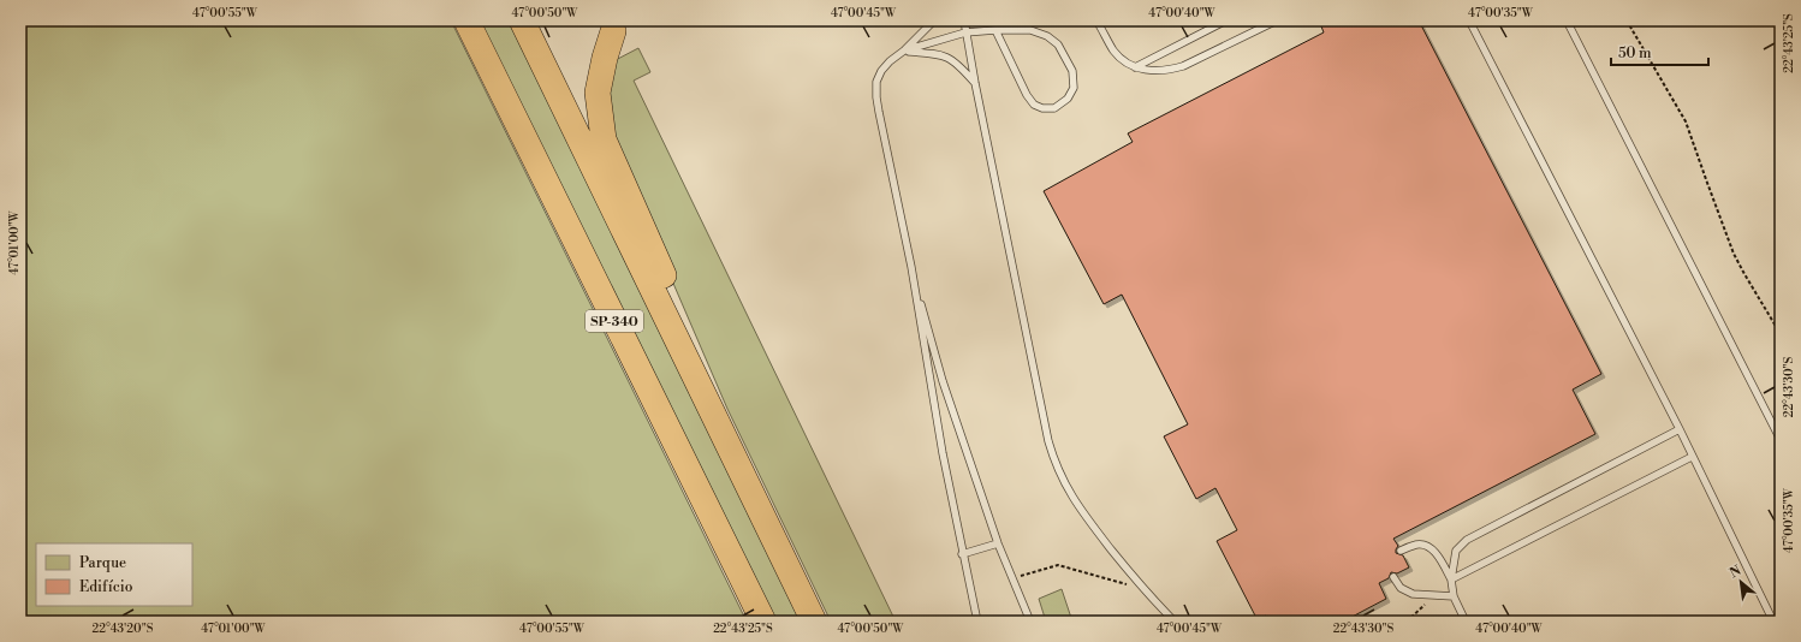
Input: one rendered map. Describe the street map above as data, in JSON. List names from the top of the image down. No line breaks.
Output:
{"streets":{"highway":["SP-340"]},"legend":["Parque","Edifício"],"scale_bar":"50 m","north":"top left","coordinates":["47°00'55\"W","47°00'50\"W","47°00'45\"W","47°00'40\"W","47°00'35\"W","22°43'25\"S","47°01'00\"W","22°43'30\"S","22°43'20\"S"]}
